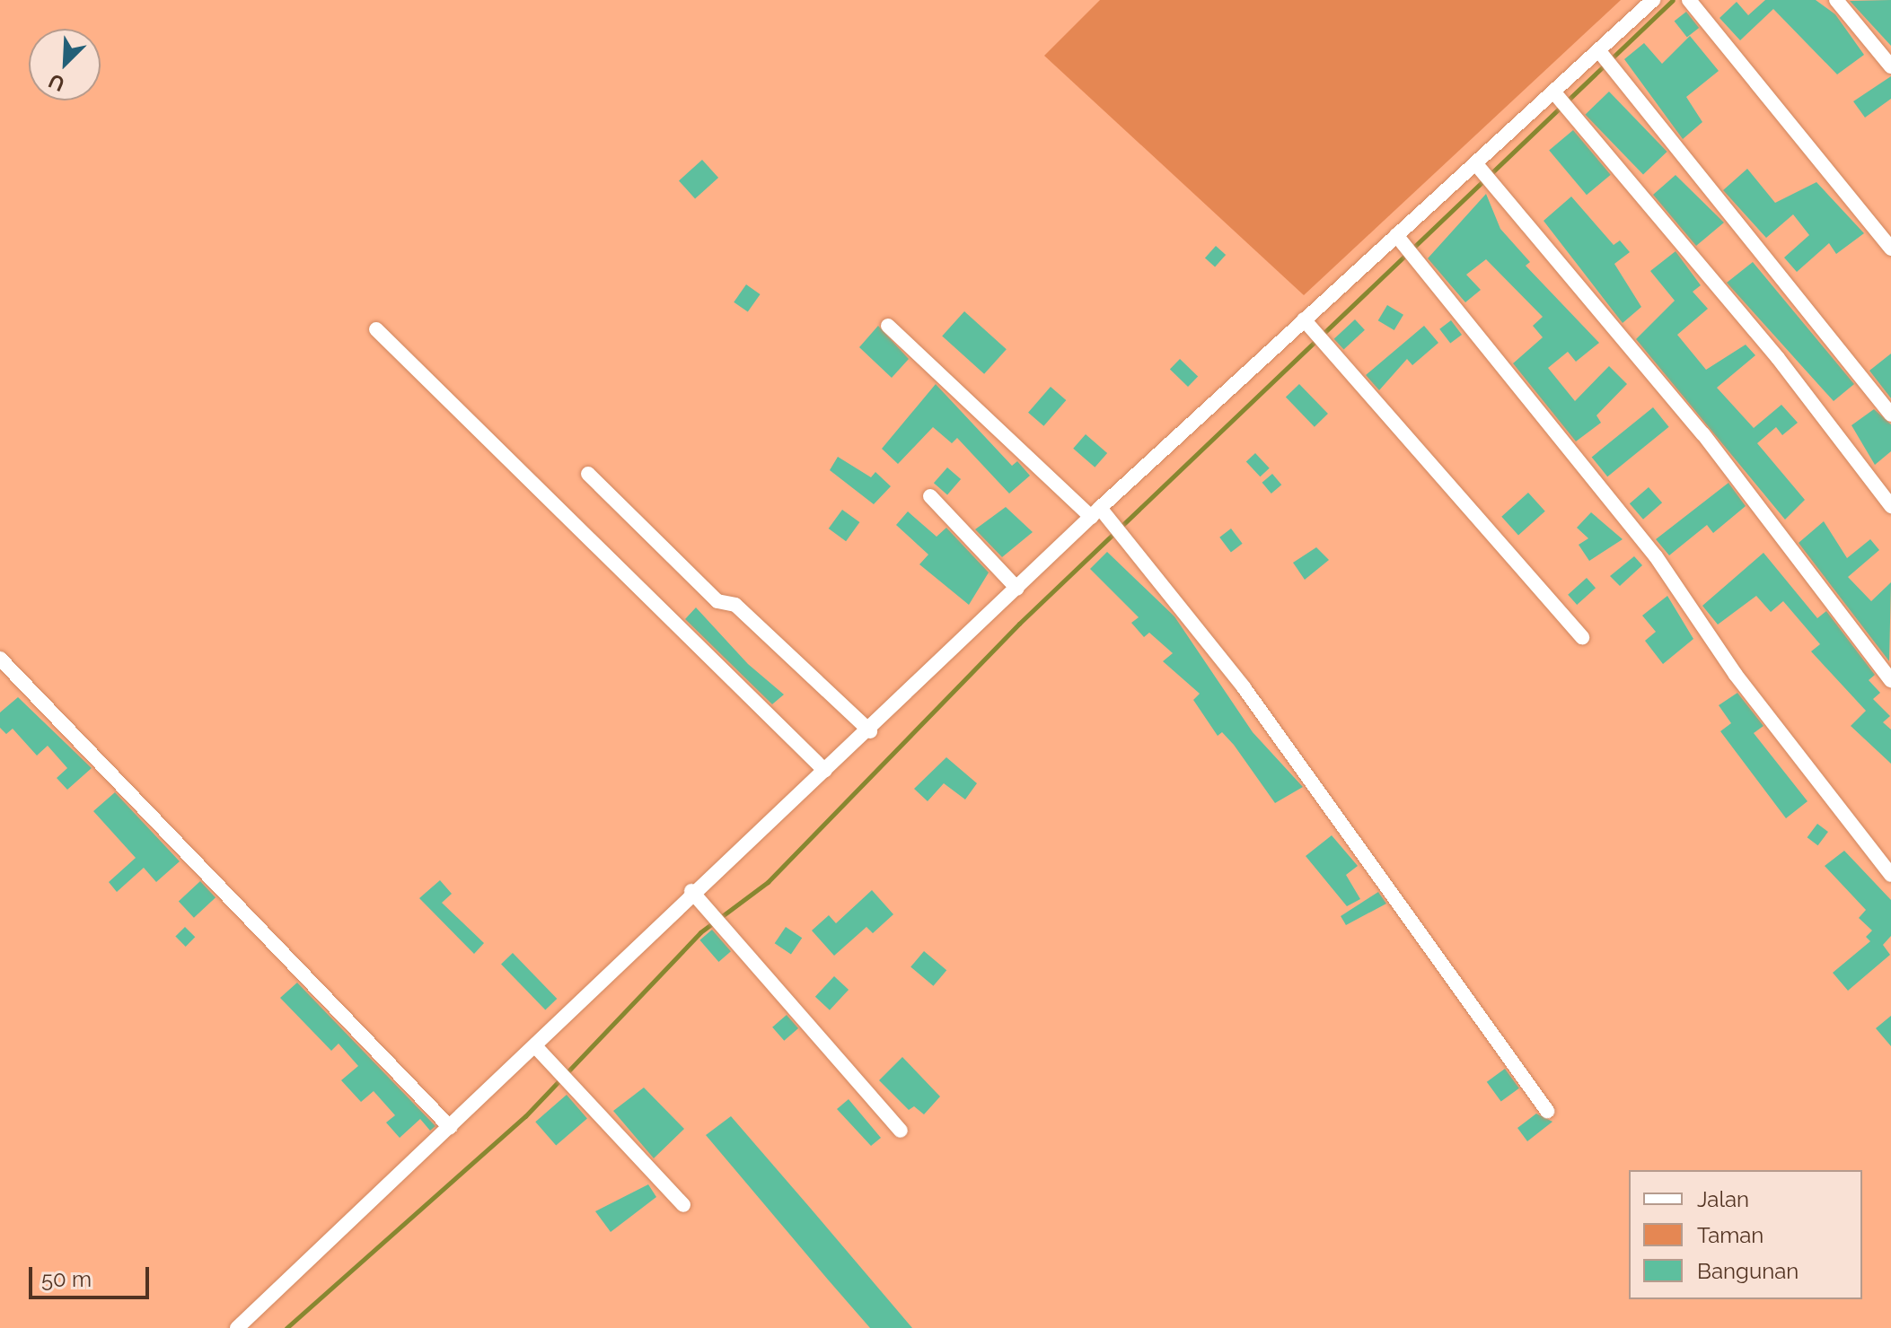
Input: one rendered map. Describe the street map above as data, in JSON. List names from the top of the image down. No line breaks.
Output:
{"legend":["Jalan","Taman","Bangunan"],"scale_bar":"50 m","north":"bottom left"}
